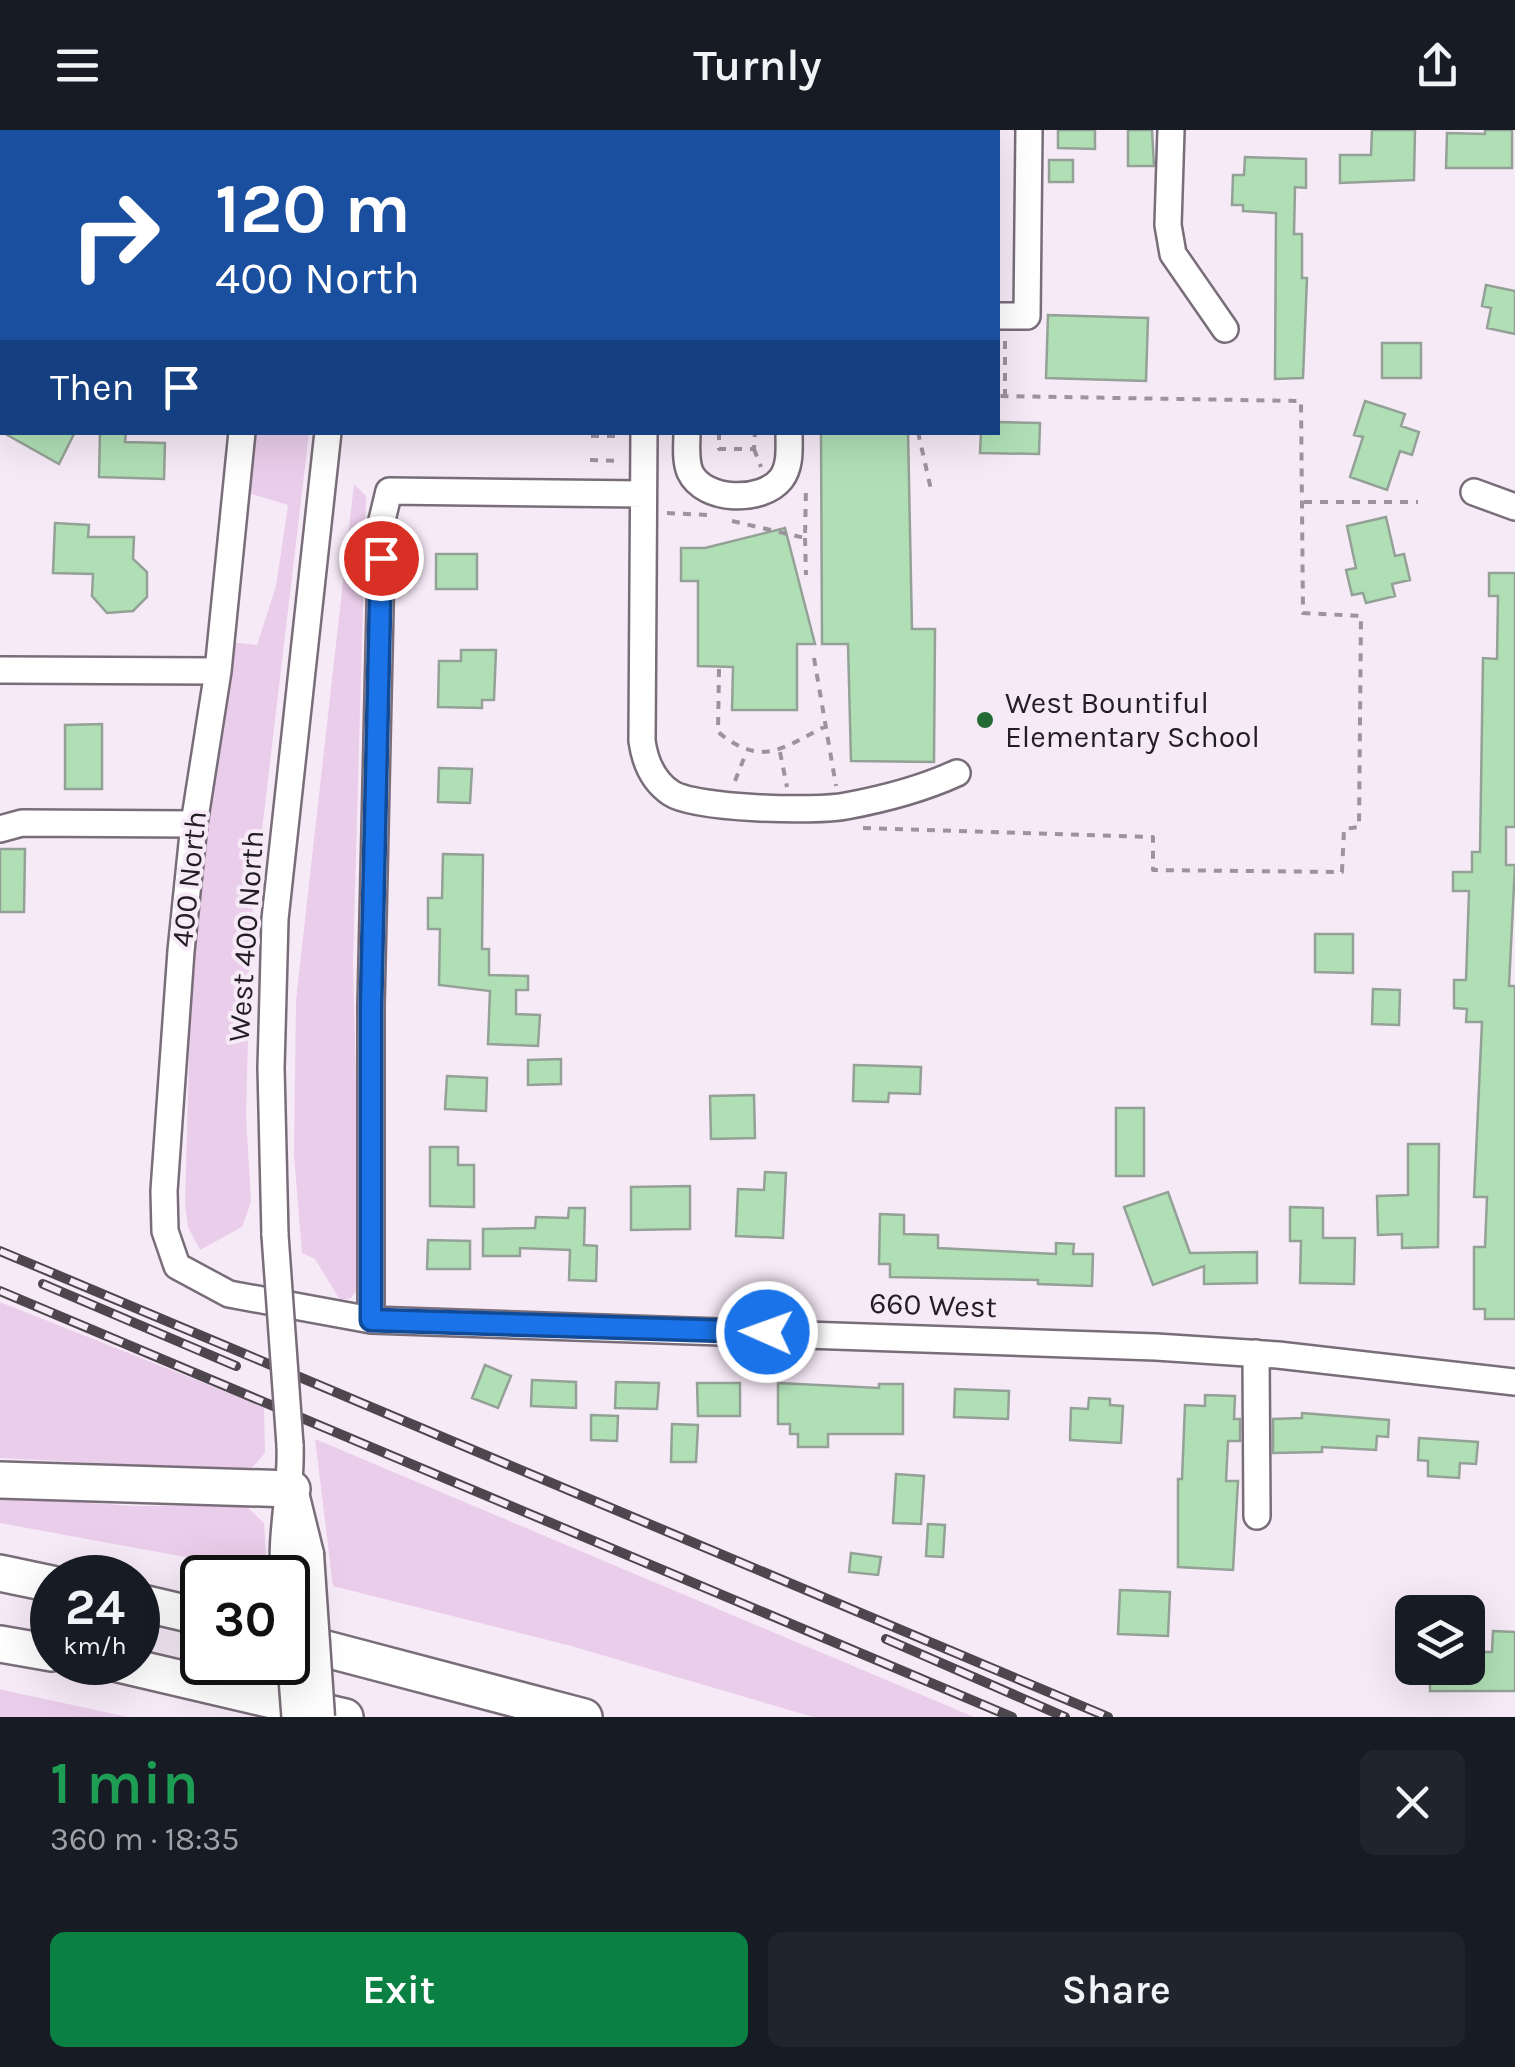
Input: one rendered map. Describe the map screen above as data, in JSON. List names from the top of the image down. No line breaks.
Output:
{"streets":{"street":["400 North","West 400 North","660 West"]},"crossings":[["400 North","660 West"]],"places":["West Bountiful Elementary School"],"page":{"header":"Turnly","turn":["120 m","400 North"],"then":"Then","speed":"24 km/h","limit":"30","heading":["1 min","360 m · 18:35"],"buttons":["Exit","Share"]}}
